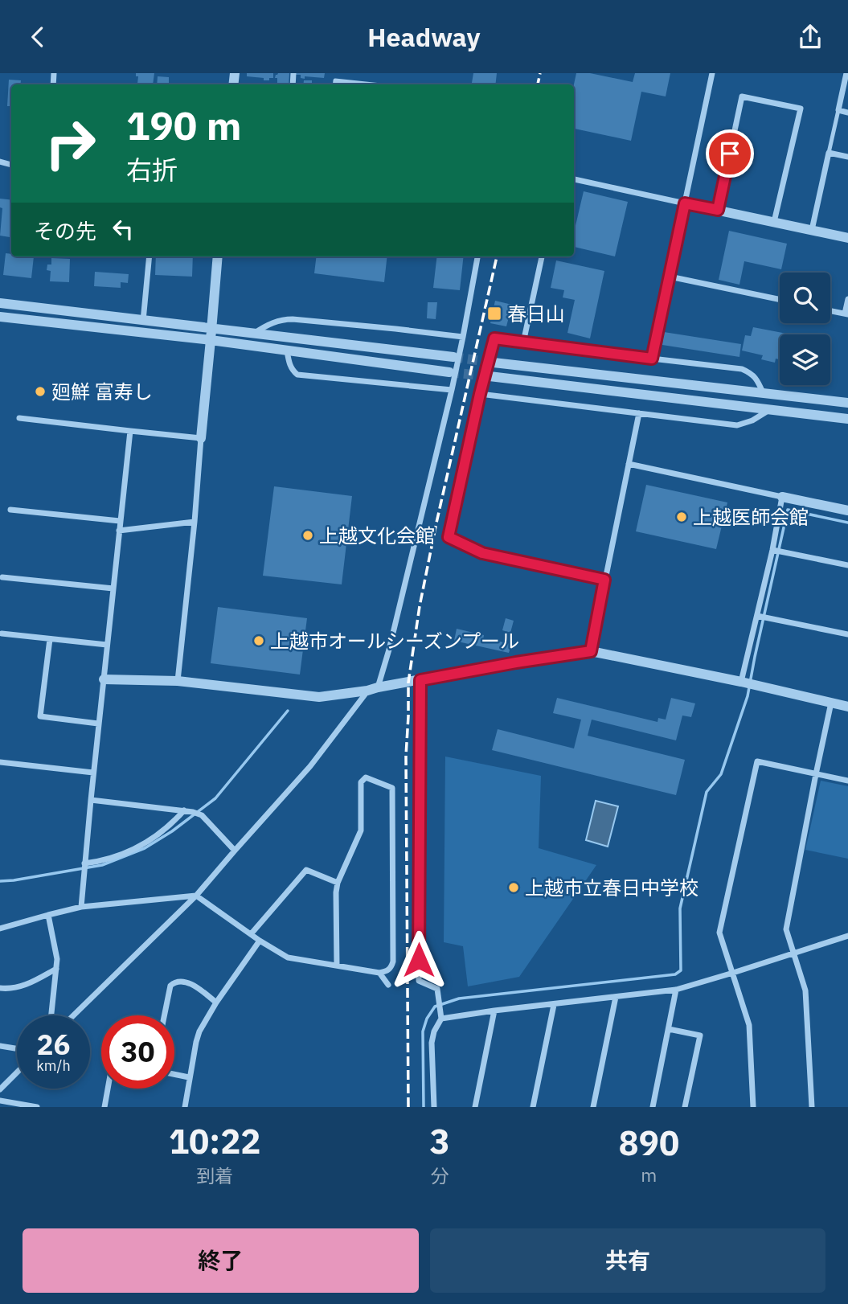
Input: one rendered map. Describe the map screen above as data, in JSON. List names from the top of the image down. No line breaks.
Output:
{"places":{"transit":["春日山"],"other":["廻鮮 富寿し","上越医師会館","上越文化会館","上越市オールシーズンプール","上越市立春日中学校"]},"page":{"header":"Headway","turn":["190 m","右折"],"then":"その先","speed":"26 km/h","limit":"30","eta":["10:22","到着","3","分","890","m"],"buttons":["終了","共有"]}}
